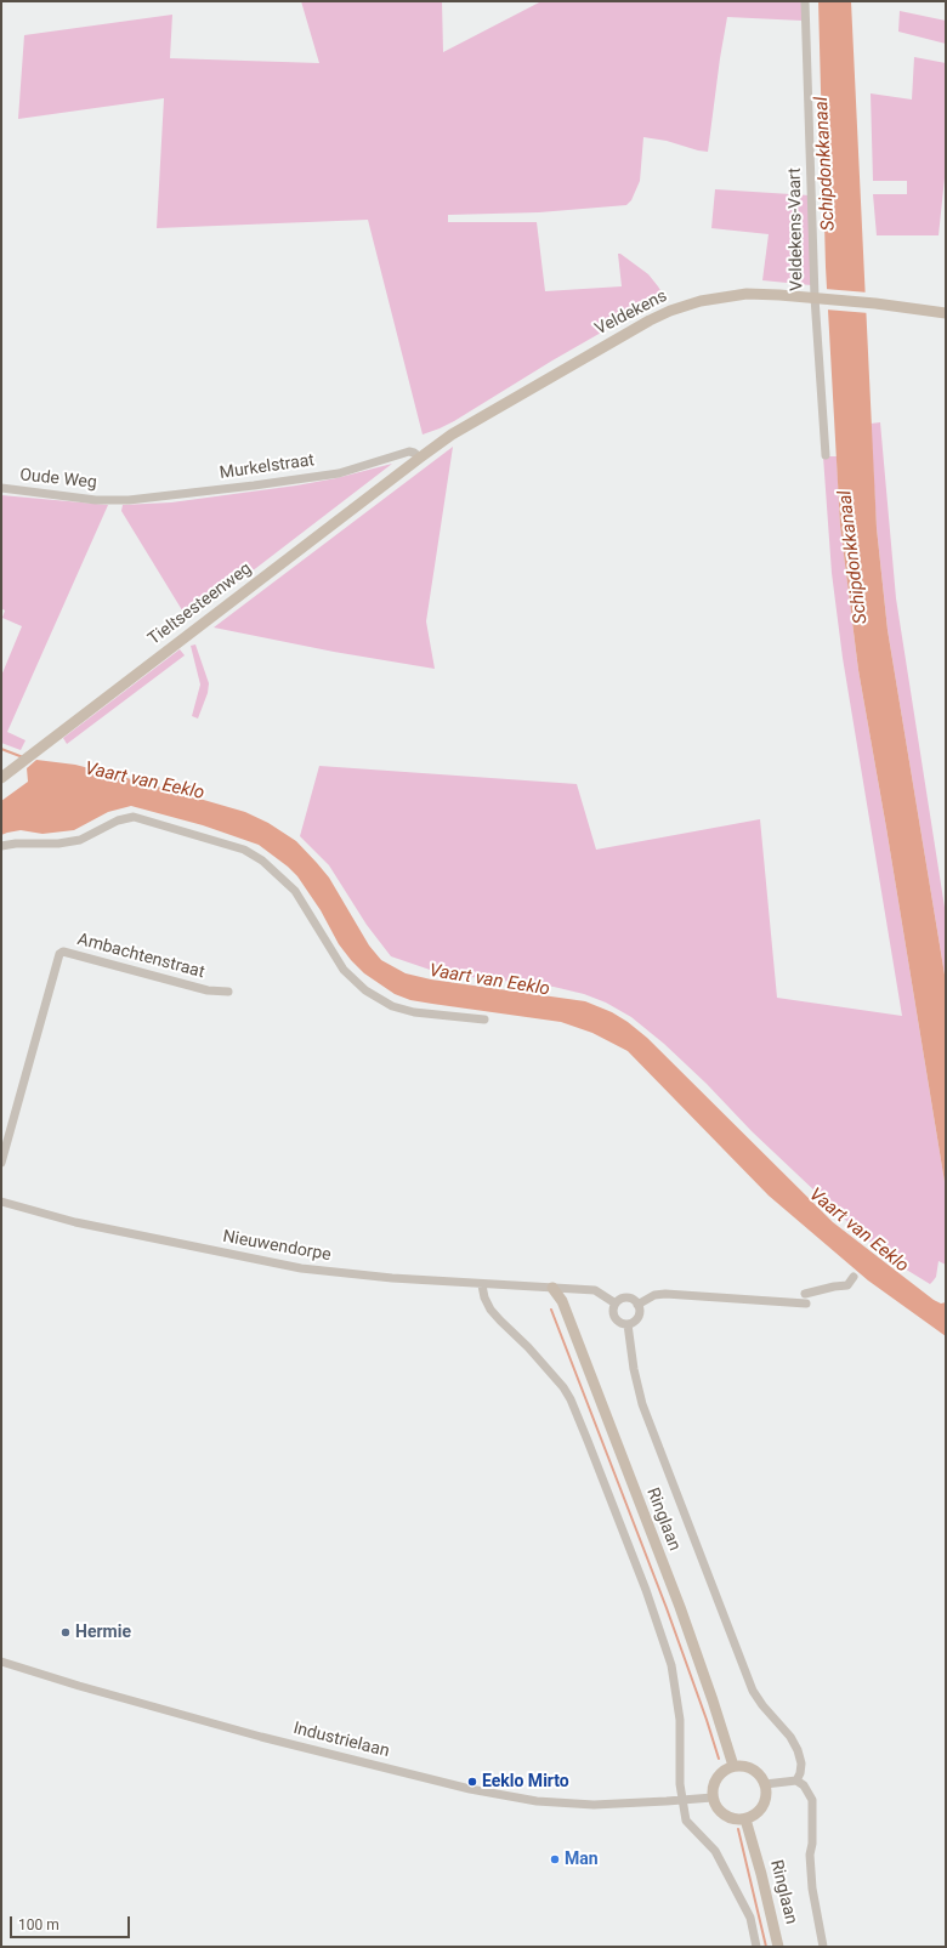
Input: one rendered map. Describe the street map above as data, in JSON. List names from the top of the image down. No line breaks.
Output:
{"streets":{"main road":["Veldekens","Tieltsesteenweg","Ringlaan"],"street":["Veldekens-Vaart","Murkelstraat","Oude Weg","Ambachtenstraat","Nieuwendorpe","Industrielaan"]},"crossings":[["Veldekens-Vaart","Veldekens"],["Veldekens","Murkelstraat"],["Veldekens","Tieltsesteenweg"],["Murkelstraat","Oude Weg"],["Murkelstraat","Tieltsesteenweg"],["Nieuwendorpe","Ringlaan"],["Ringlaan","Industrielaan"]],"water":["Schipdonkkanaal","Vaart van Eeklo"],"places":["Hermie","Eeklo Mirto","Man"],"scale_bar":"100 m"}
